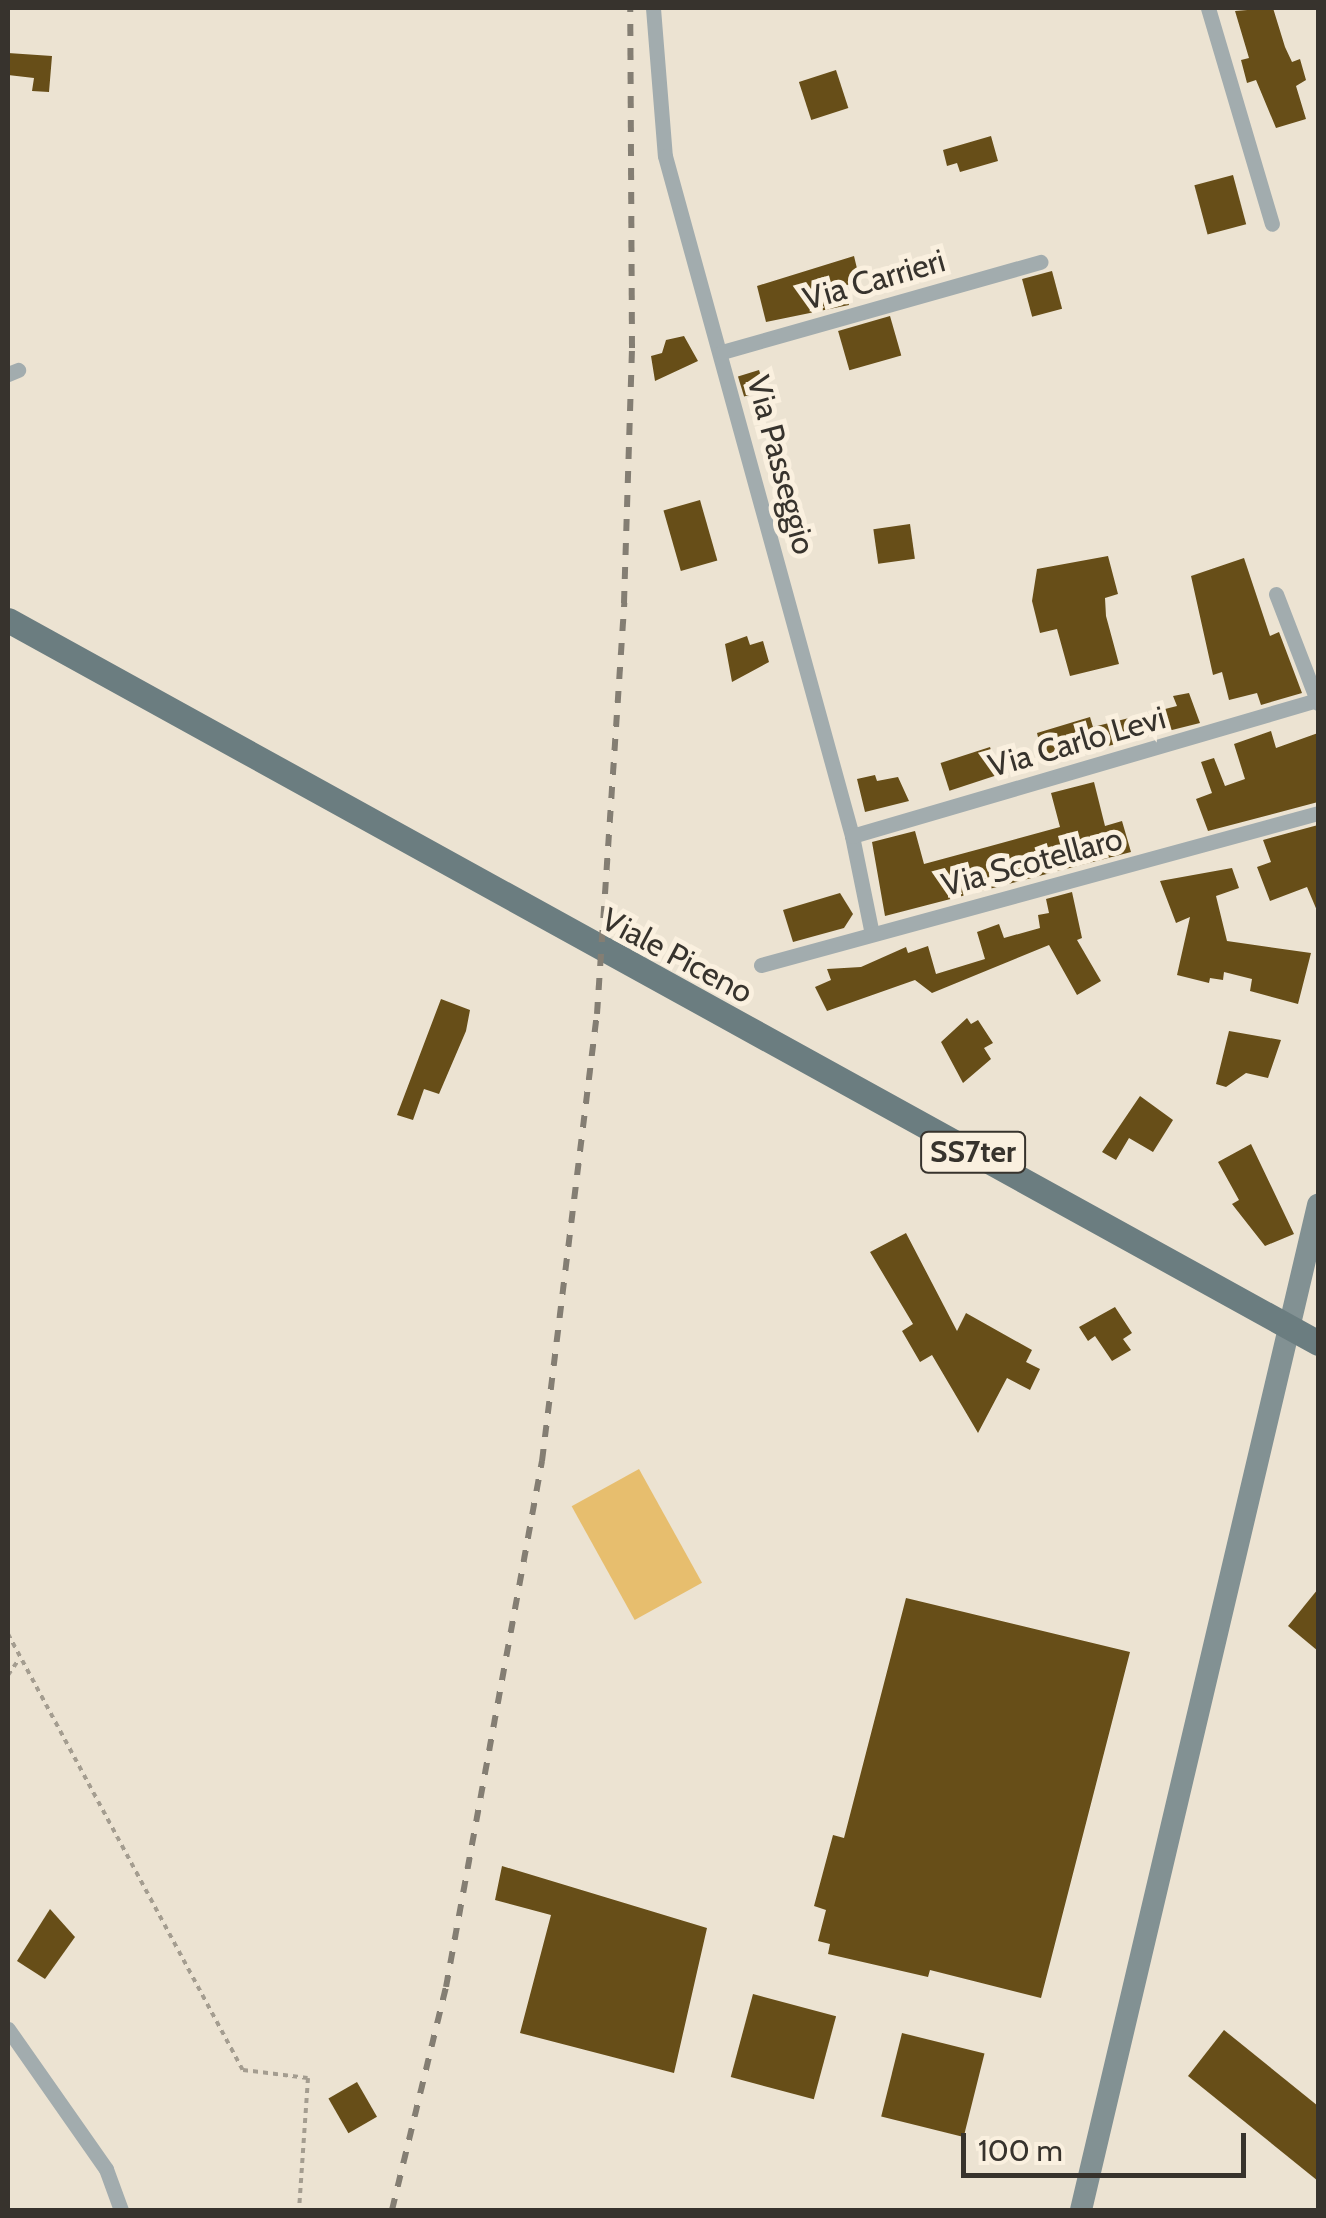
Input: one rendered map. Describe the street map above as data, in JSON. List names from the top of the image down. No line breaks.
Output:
{"streets":{"main road":["Viale Piceno","SS7ter"],"street":["Via Carrieri","Via Passeggio","Via Carlo Levi","Via Scotellaro"]},"crossings":[["Via Carrieri","Via Passeggio"],["Via Passeggio","Via Carlo Levi"],["Via Passeggio","Via Scotellaro"]],"scale_bar":"100 m"}
